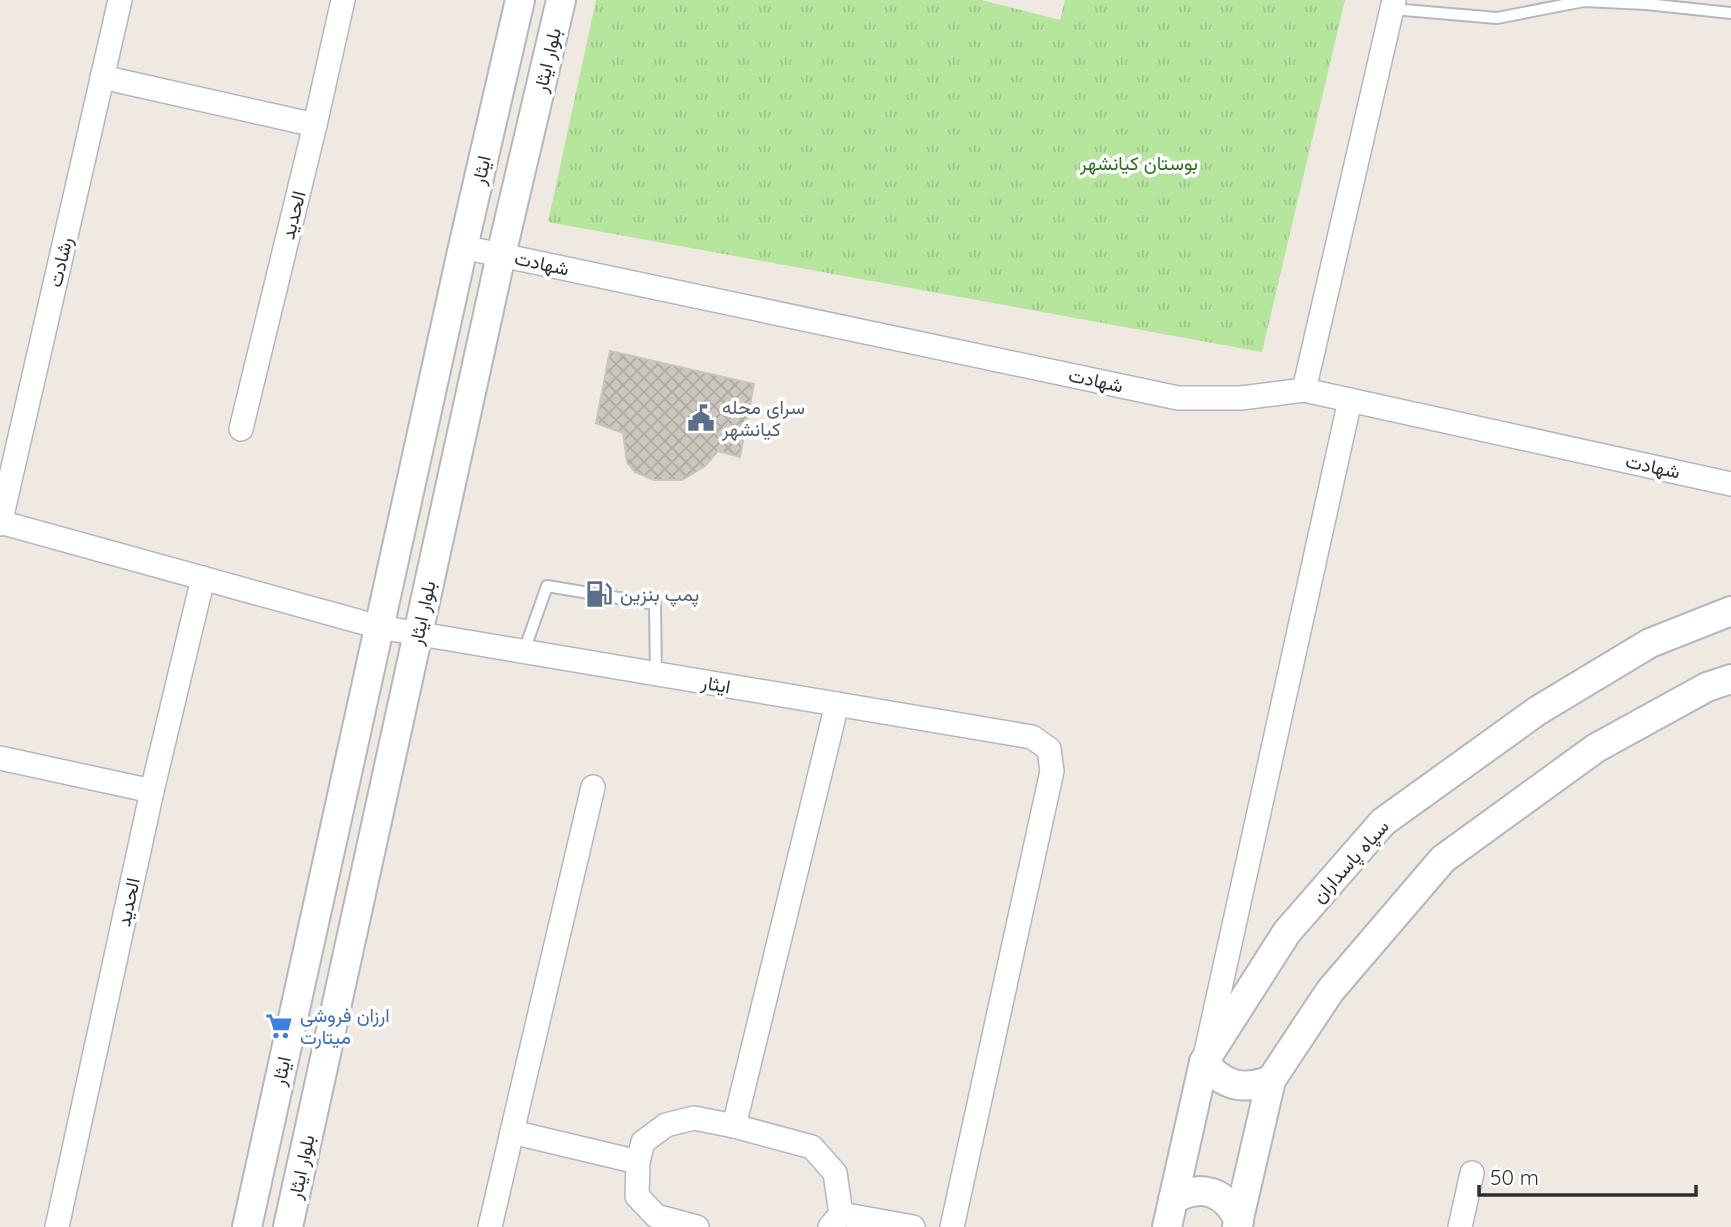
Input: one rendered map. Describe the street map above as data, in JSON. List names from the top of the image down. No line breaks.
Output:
{"streets":{"street":["بلوار ایثار","ایثار","الحدید","رشادت","شهادت","سپاه پاسداران"]},"crossings":[["بلوار ایثار","ایثار"],["بلوار ایثار","شهادت"],["ایثار","شهادت"]],"parks":["بوستان کیانشهر"],"places":{"public building":["سرای محله کیانشهر"],"fuel station":["پمپ بنزین"],"supermarket":["ارزان فروشی میتارت"]},"scale_bar":"50 m"}
